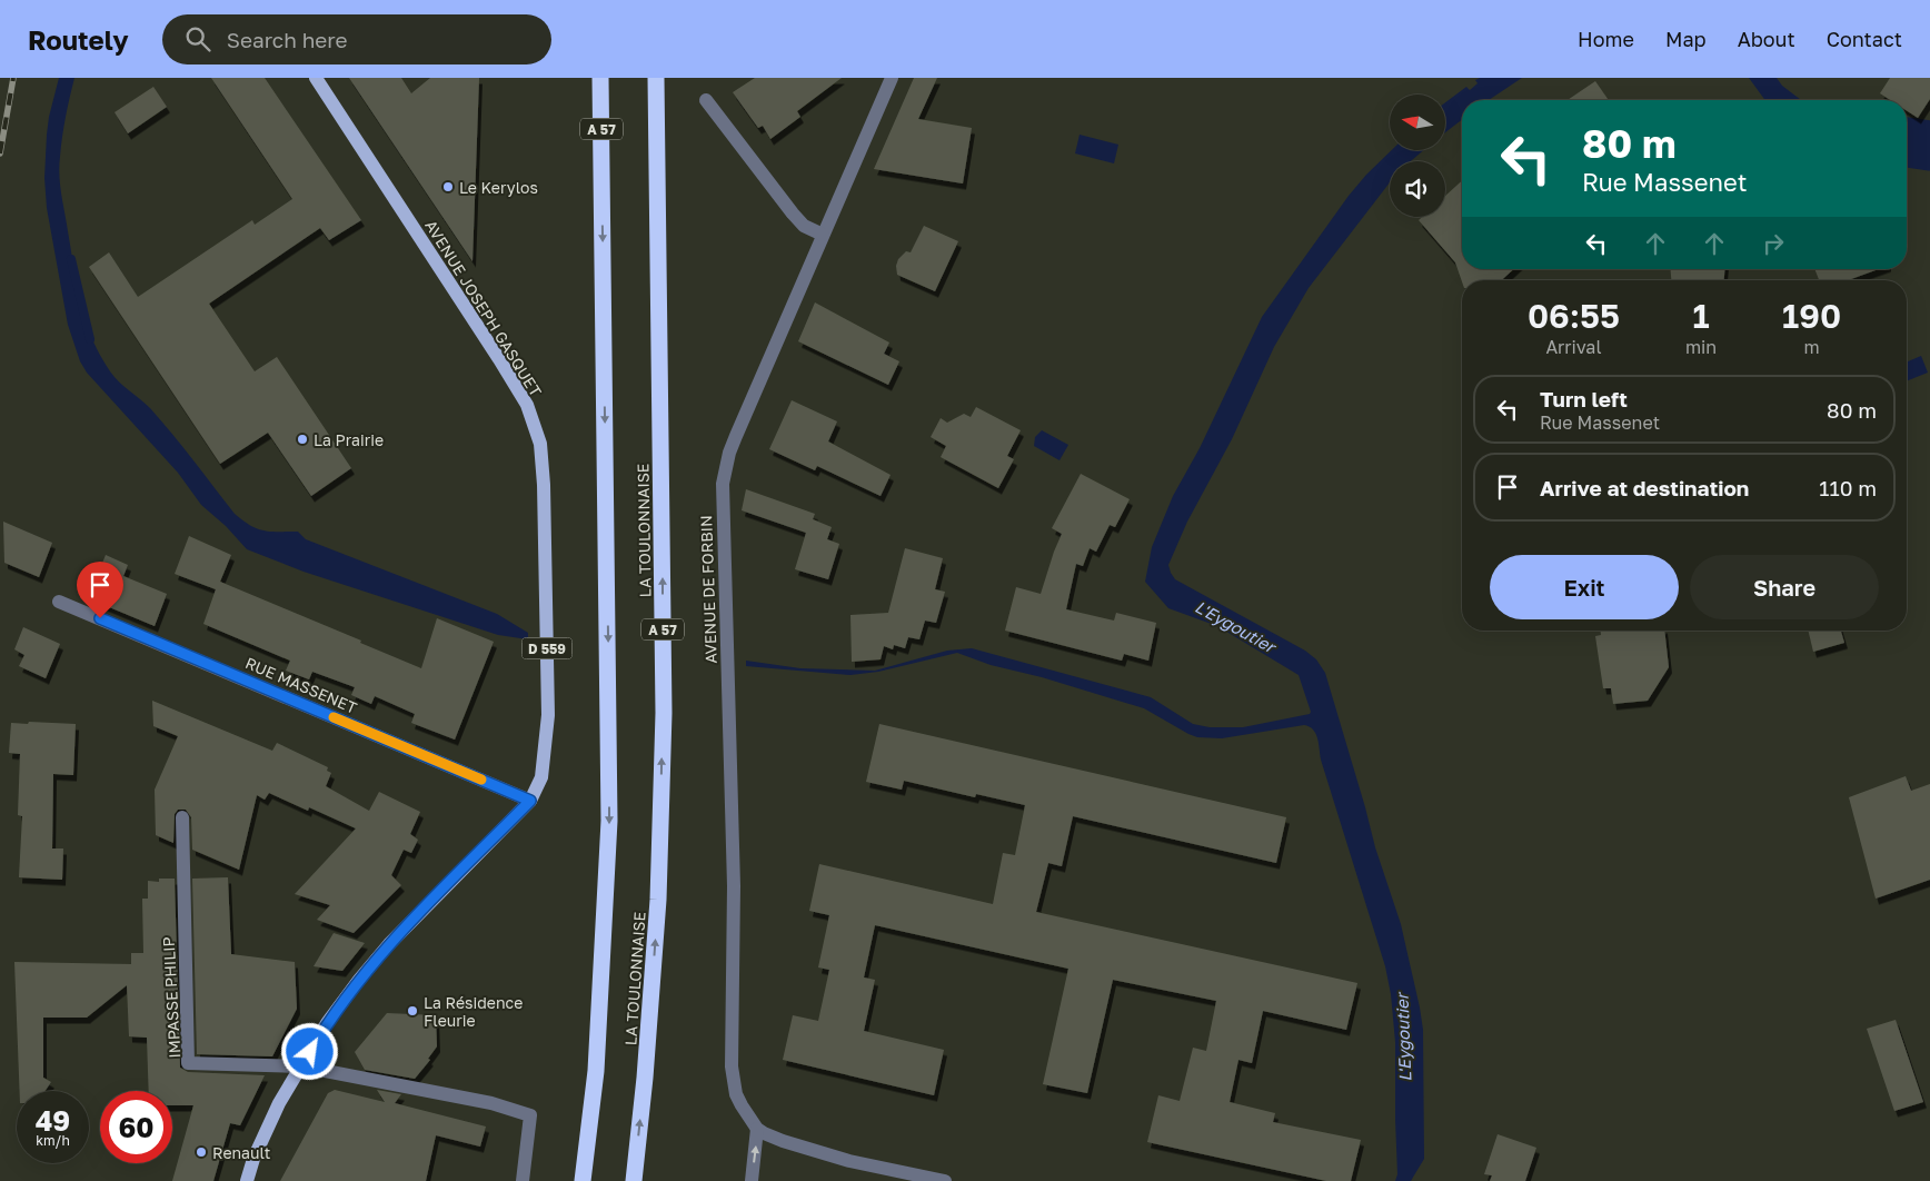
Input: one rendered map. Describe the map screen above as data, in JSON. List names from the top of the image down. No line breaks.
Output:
{"streets":{"highway":["A 57","LA TOULONNAISE"],"main road":["AVENUE JOSEPH GASQUET","D 559"],"street":["AVENUE DE FORBIN","RUE MASSENET","IMPASSE PHILIP"]},"crossings":[["AVENUE JOSEPH GASQUET","RUE MASSENET"],["AVENUE JOSEPH GASQUET","IMPASSE PHILIP"]],"water":["L'Eygoutier"],"places":["Le Kerylos","La Prairie","La Résidence Fleurie","Renault"],"north":"left","page":{"header":"Routely","search":"Search here","nav":["Home","Map","About","Contact"],"turn":["80 m","Rue Massenet"],"eta":["06:55","Arrival","1","min","190","m"],"list":[{"name":"Turn left","note":"Rue Massenet","value":"80 m"},{"name":"Arrive at destination","value":"110 m"}],"buttons":["Exit","Share"],"speed":"49 km/h","limit":"60"}}
